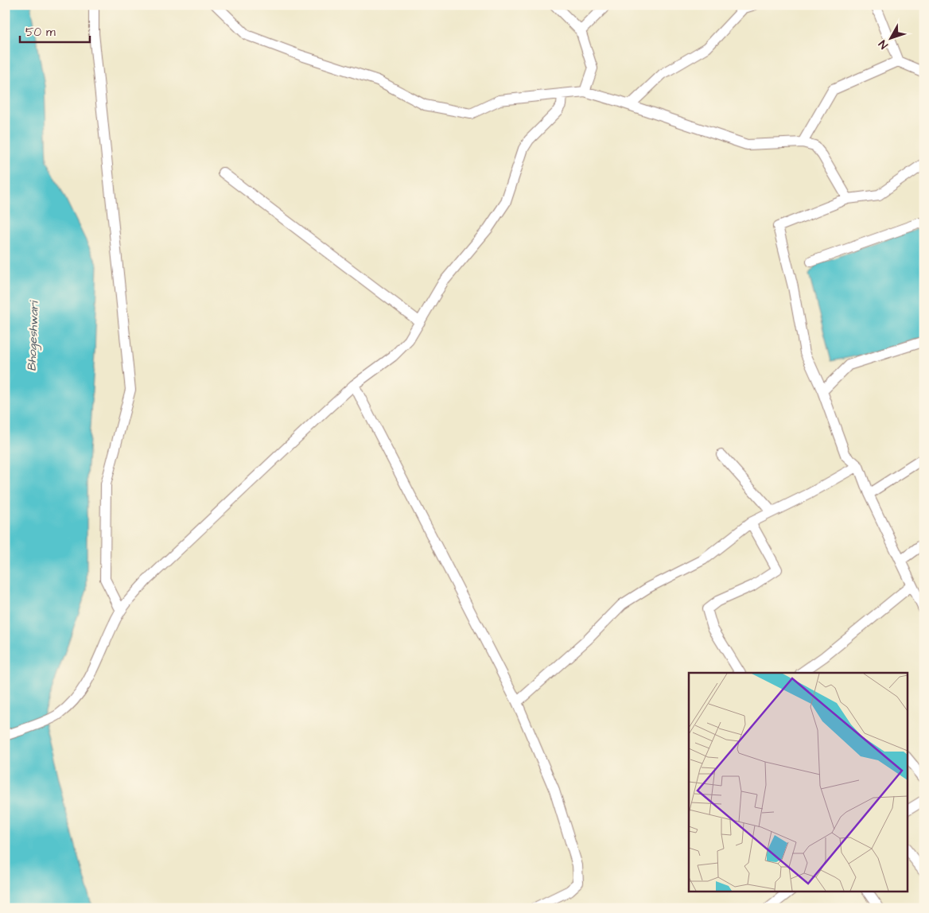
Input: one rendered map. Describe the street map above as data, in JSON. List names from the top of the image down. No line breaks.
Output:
{"water":["Bhogeshwari"],"scale_bar":"50 m","north":"bottom left"}
